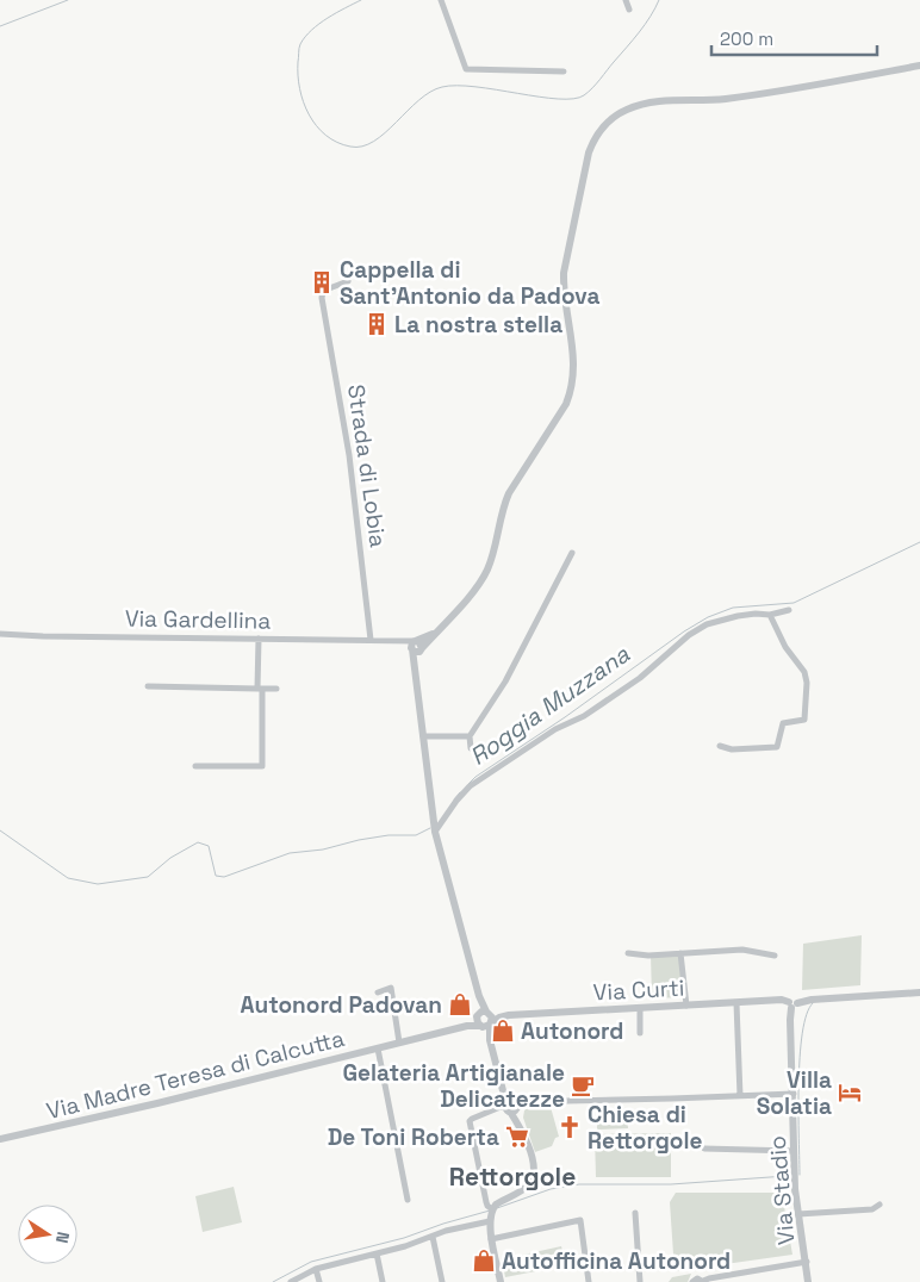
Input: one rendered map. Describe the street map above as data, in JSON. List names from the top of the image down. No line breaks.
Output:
{"streets":{"street":["Strada di Lobia","Via Gardellina","Via Curti","Via Madre Teresa di Calcutta","Via Stadio"]},"crossings":[["Strada di Lobia","Via Gardellina"],["Via Curti","Via Madre Teresa di Calcutta"],["Via Curti","Via Stadio"]],"districts":["Rettorgole"],"water":["Roggia Muzzana"],"places":{"building":["Cappella di Sant'Antonio da Padova","La nostra stella"],"shop":["Autonord Padovan","Autonord","Autofficina Autonord"],"cafe":["Gelateria Artigianale Delicatezze"],"hotel":["Villa Solatia"],"church":["Chiesa di Rettorgole"],"supermarket":["De Toni Roberta"]},"scale_bar":"200 m","north":"right"}
